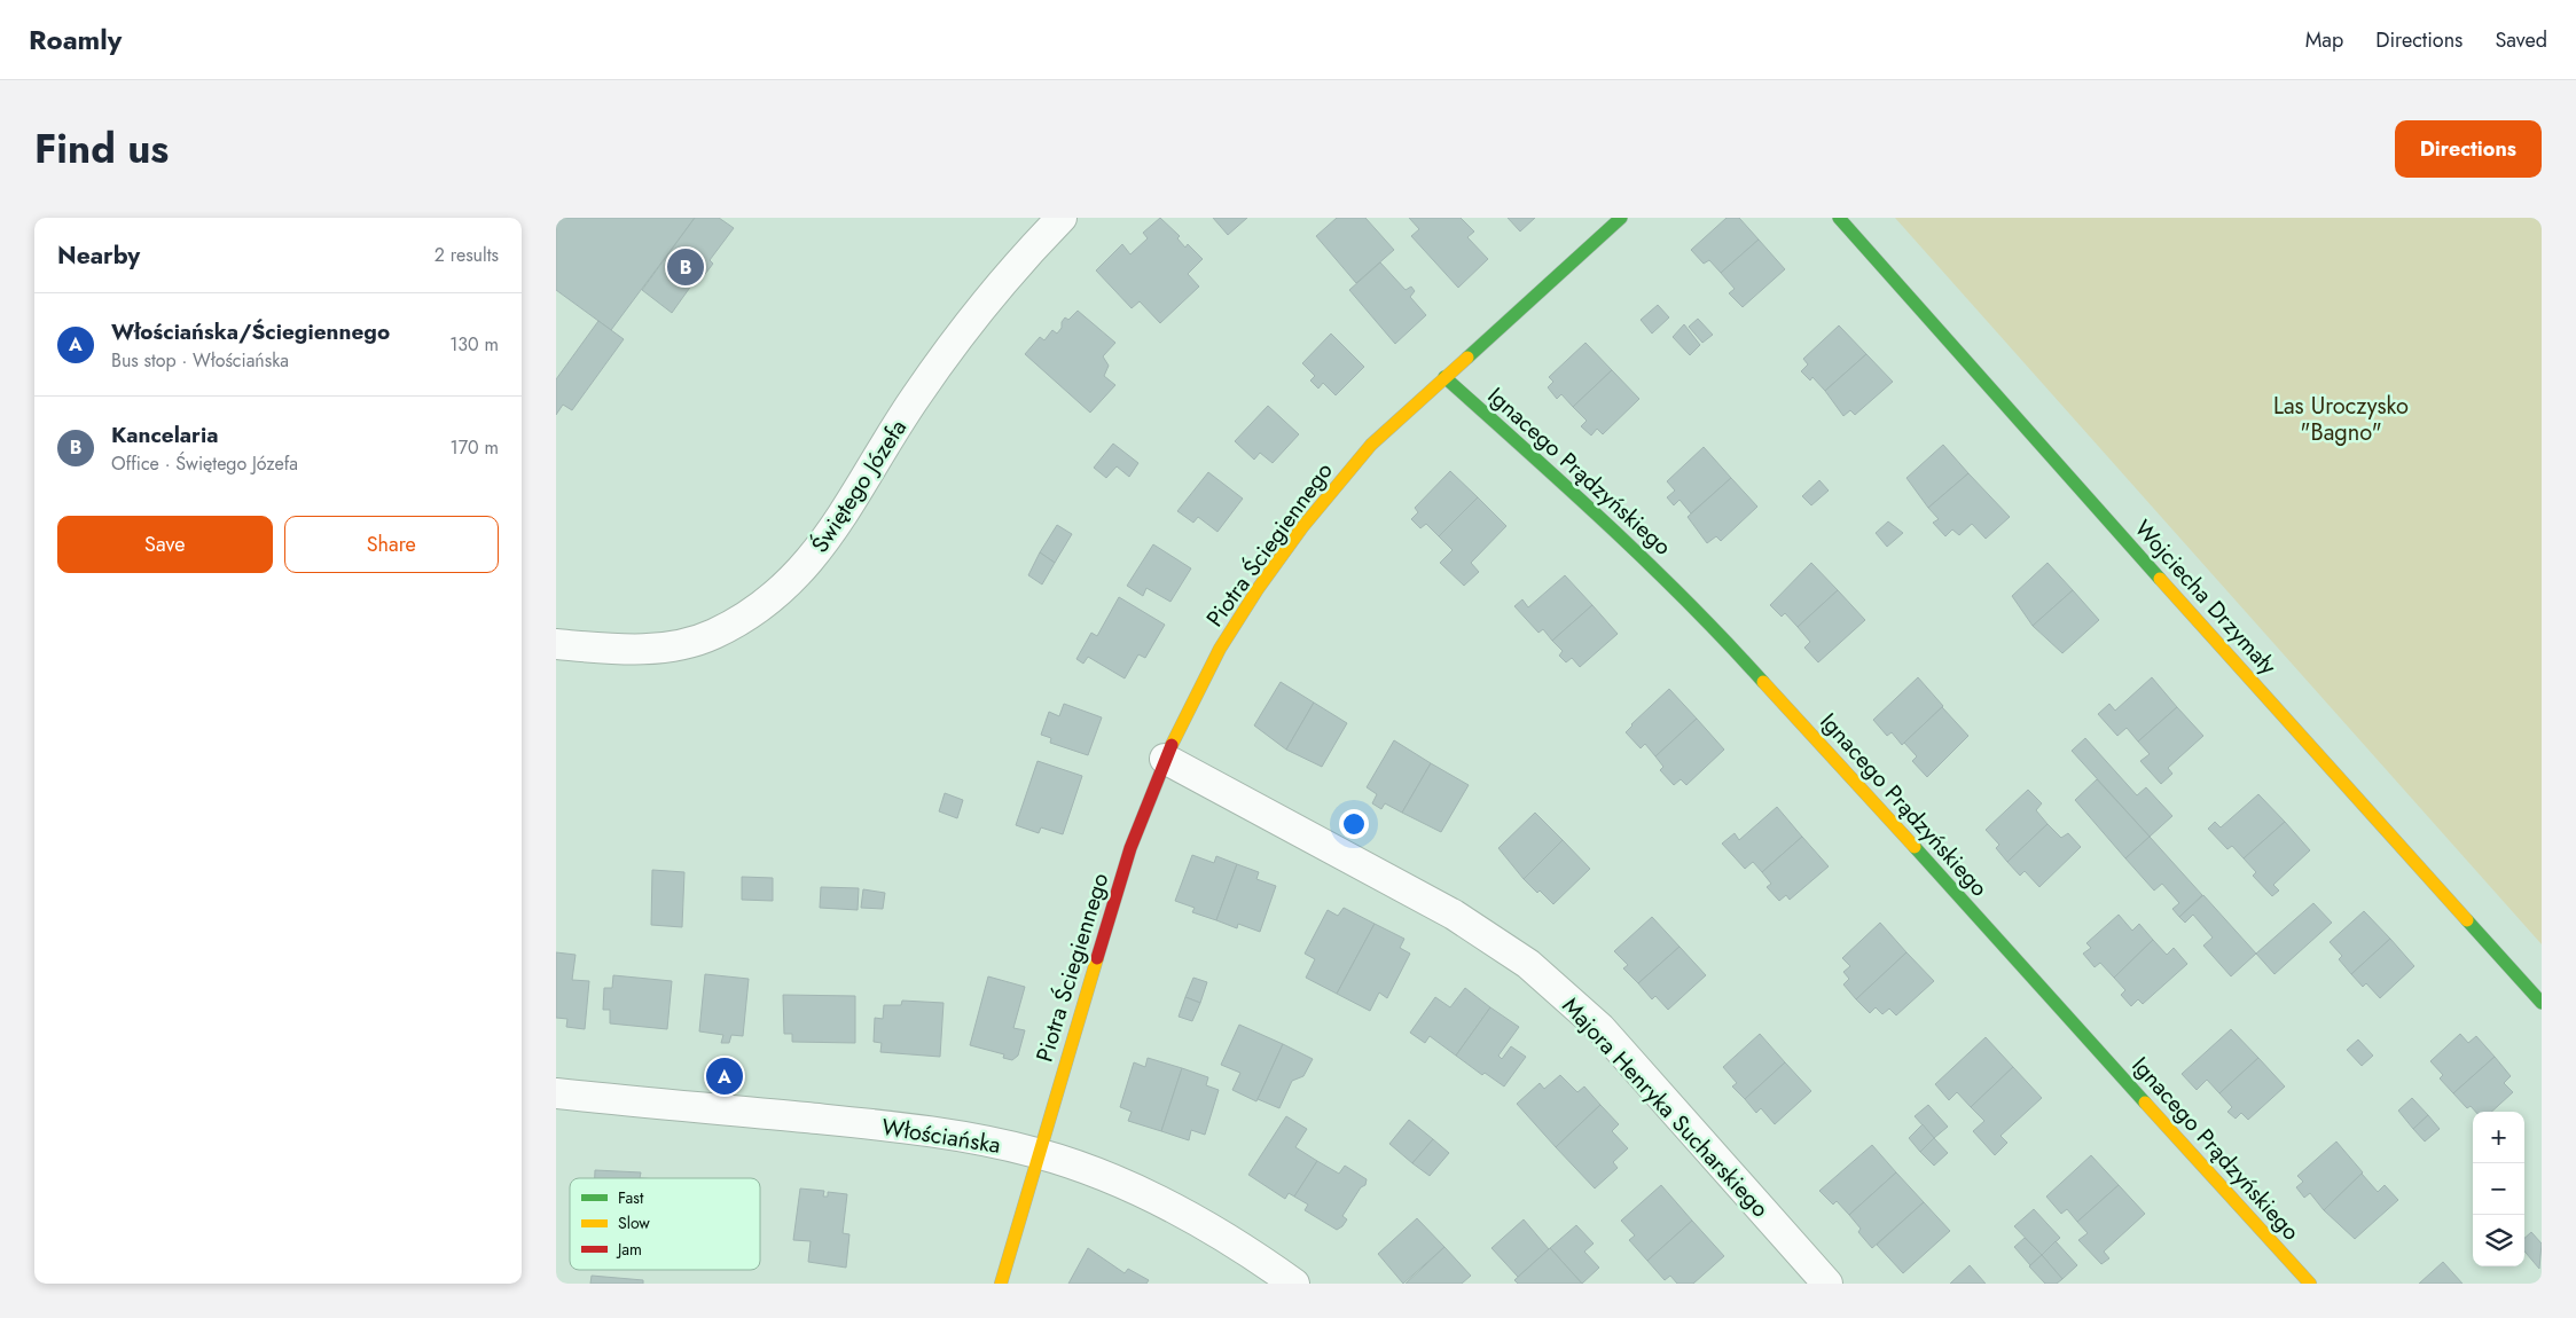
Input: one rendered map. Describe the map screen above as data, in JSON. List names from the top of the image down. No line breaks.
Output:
{"streets":{"street":["Ignacego Prądzyńskiego","Świętego Józefa","Piotra Ściegiennego","Wojciecha Drzymały","Majora Henryka Sucharskiego","Włościańska"]},"crossings":[["Ignacego Prądzyńskiego","Piotra Ściegiennego"],["Piotra Ściegiennego","Majora Henryka Sucharskiego"],["Piotra Ściegiennego","Włościańska"]],"parks":["Las Uroczysko \"Bagno\""],"legend":["Fast","Slow","Jam"],"page":{"header":"Roamly","nav":["Map","Directions","Saved"],"title":"Find us","buttons":["Directions",["Save","Share"]],"heading":["Nearby","2 results"],"pins":["B","A"],"list":[{"mark":"A","name":"Włościańska/Ściegiennego","note":"Bus stop · Włościańska","value":"130 m"},{"mark":"B","name":"Kancelaria","note":"Office · Świętego Józefa","value":"170 m"}],"map_buttons":["+","−"]}}
